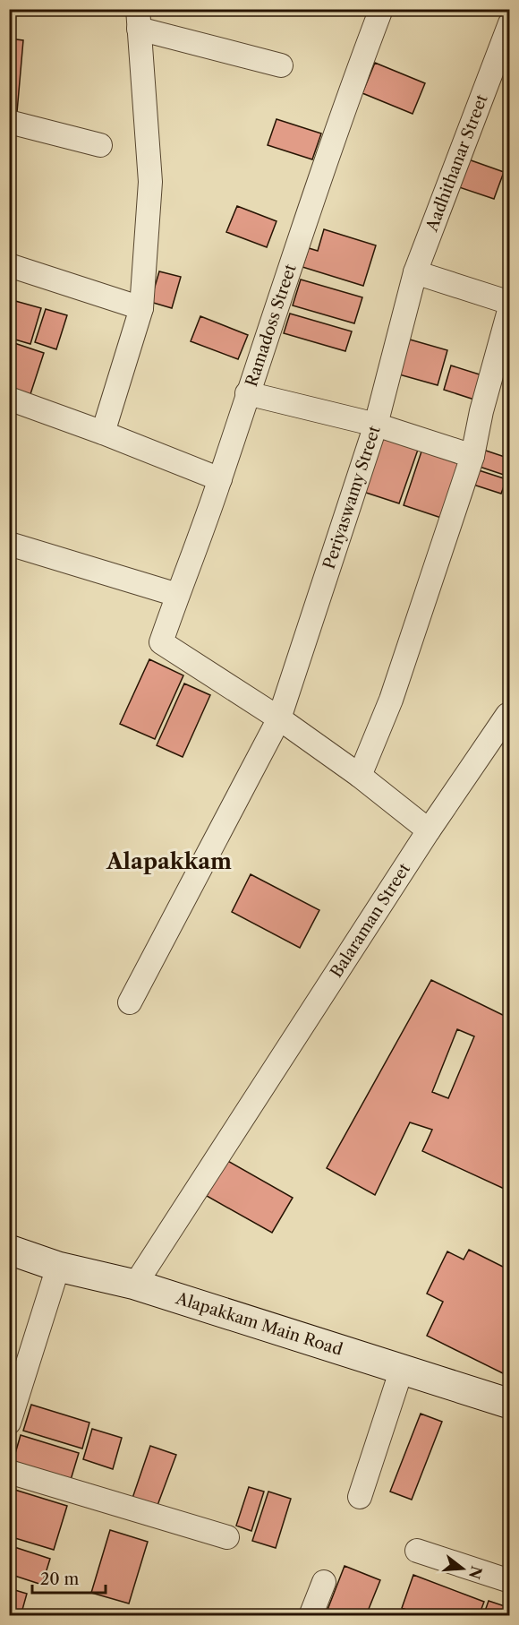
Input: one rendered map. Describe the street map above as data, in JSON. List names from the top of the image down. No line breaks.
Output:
{"streets":{"main road":["Alapakkam Main Road"],"street":["Aadhithanar Street","Ramadoss Street","Periyaswamy Street","Balaraman Street"]},"crossings":[["Aadhithanar Street","Periyaswamy Street"],["Ramadoss Street","Periyaswamy Street"],["Balaraman Street","Alapakkam Main Road"]],"districts":["Alapakkam"],"scale_bar":"20 m","north":"right"}
